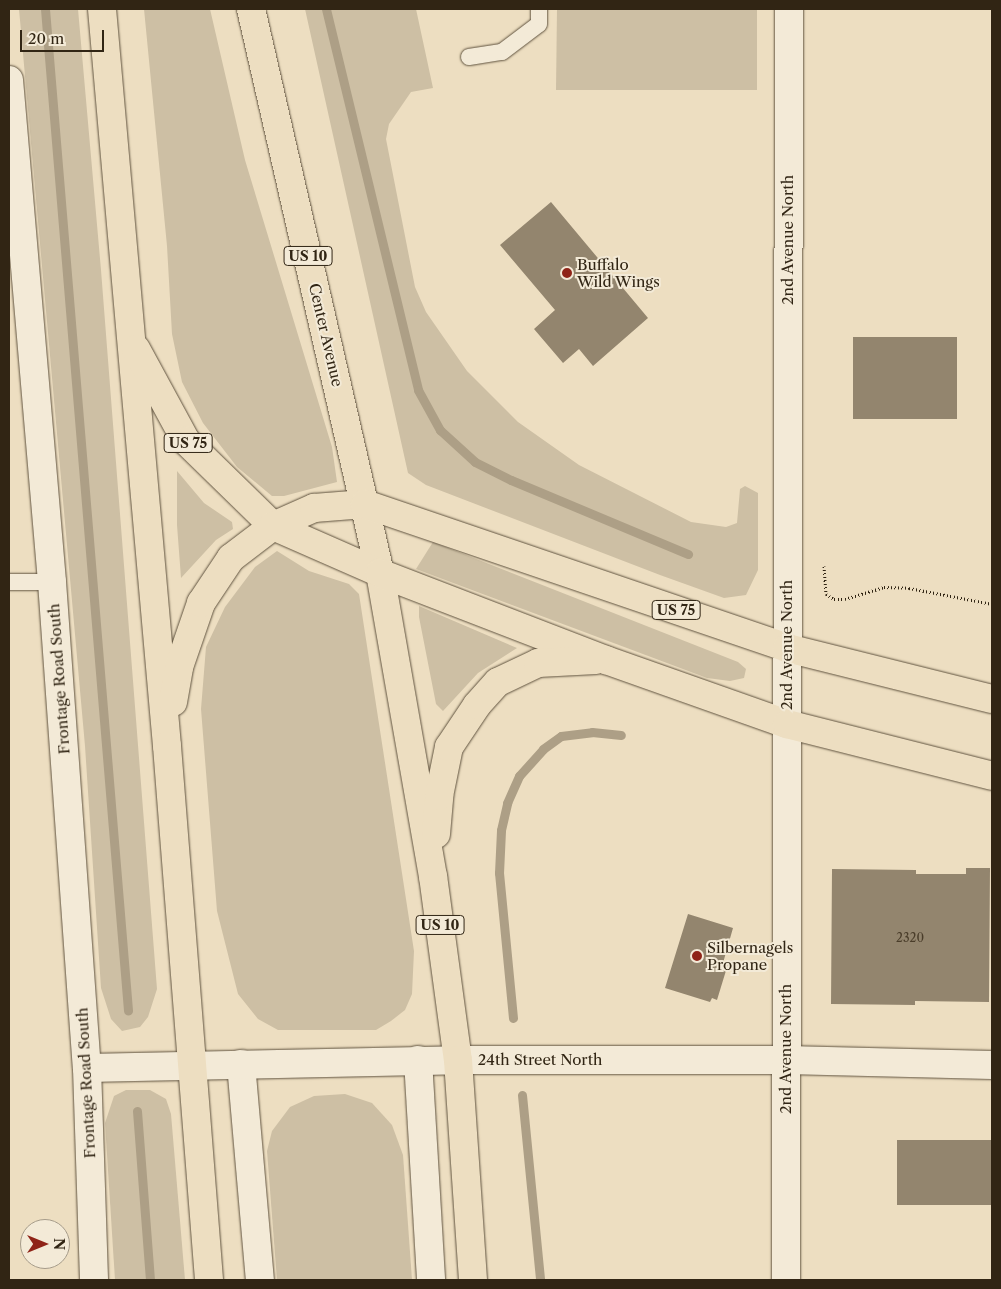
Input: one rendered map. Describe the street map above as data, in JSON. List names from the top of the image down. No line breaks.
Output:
{"streets":{"main road":["US 10","Center Avenue","US 75"],"street":["2nd Avenue North","Frontage Road South","24th Street North"]},"crossings":[["2nd Avenue North","US 75"],["2nd Avenue North","24th Street North"],["US 10","Center Avenue"],["US 10","US 75"],["US 10","24th Street North"],["Center Avenue","US 75"],["Frontage Road South","24th Street North"]],"places":["Buffalo Wild Wings","Silbernagels Propane"],"house_numbers":["2320"],"scale_bar":"20 m","north":"right"}
